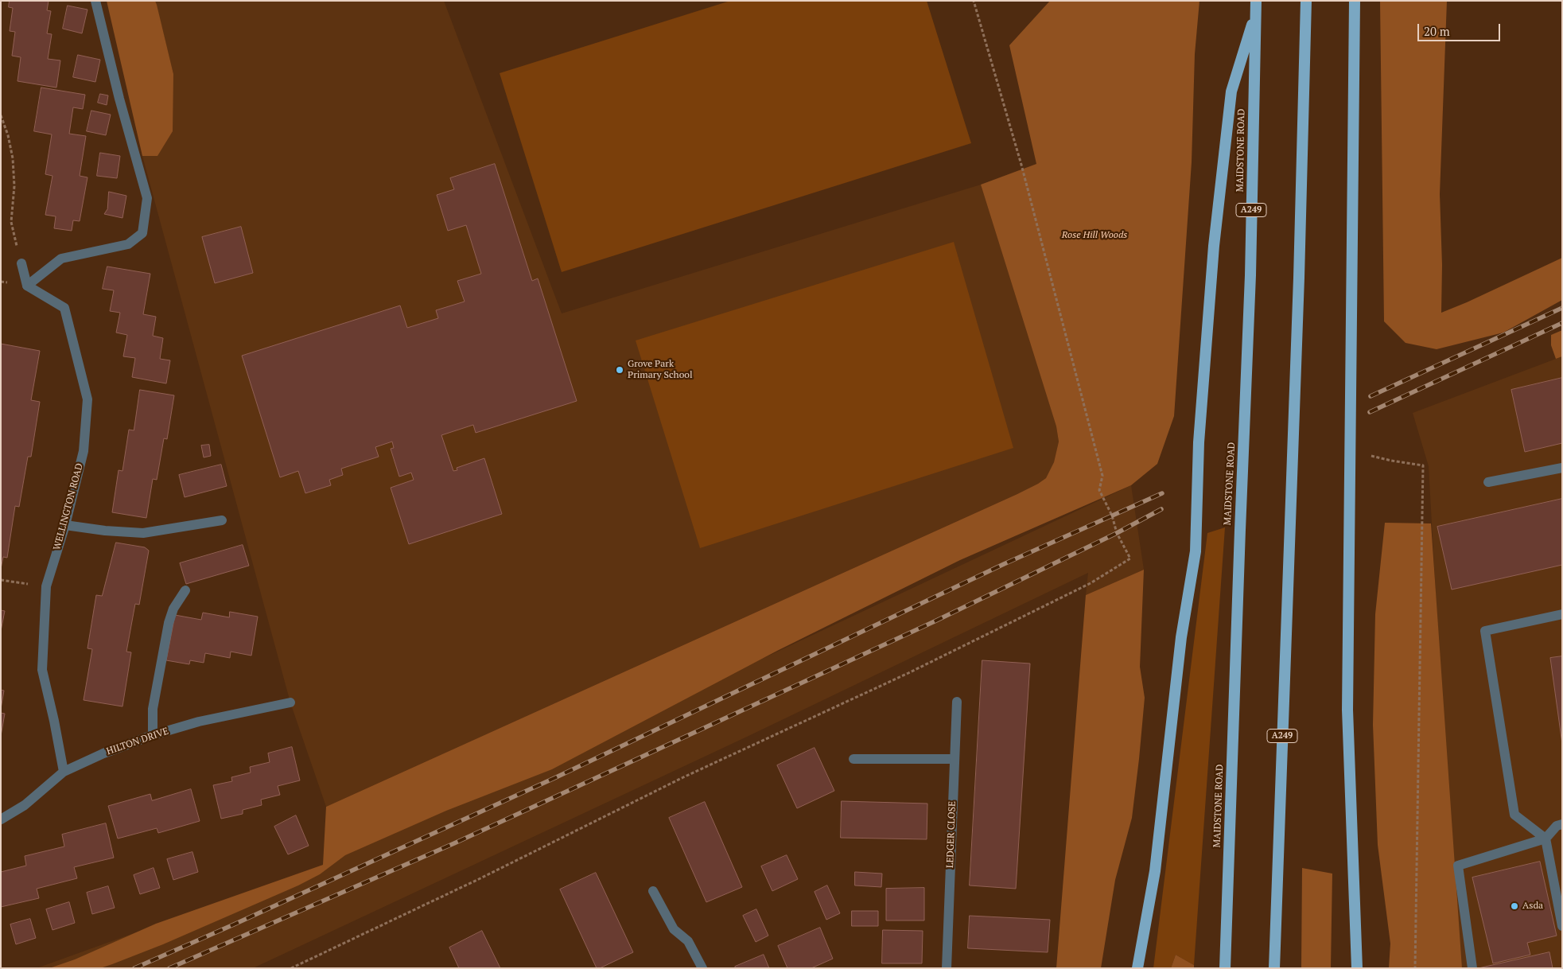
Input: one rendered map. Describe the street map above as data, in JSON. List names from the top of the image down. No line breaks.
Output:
{"streets":{"highway":["MAIDSTONE ROAD","A249"],"street":["WELLINGTON ROAD","HILTON DRIVE","LEDGER CLOSE"]},"crossings":[["WELLINGTON ROAD","HILTON DRIVE"]],"parks":["Rose Hill Woods"],"places":["Grove Park Primary School","Asda"],"scale_bar":"20 m"}
